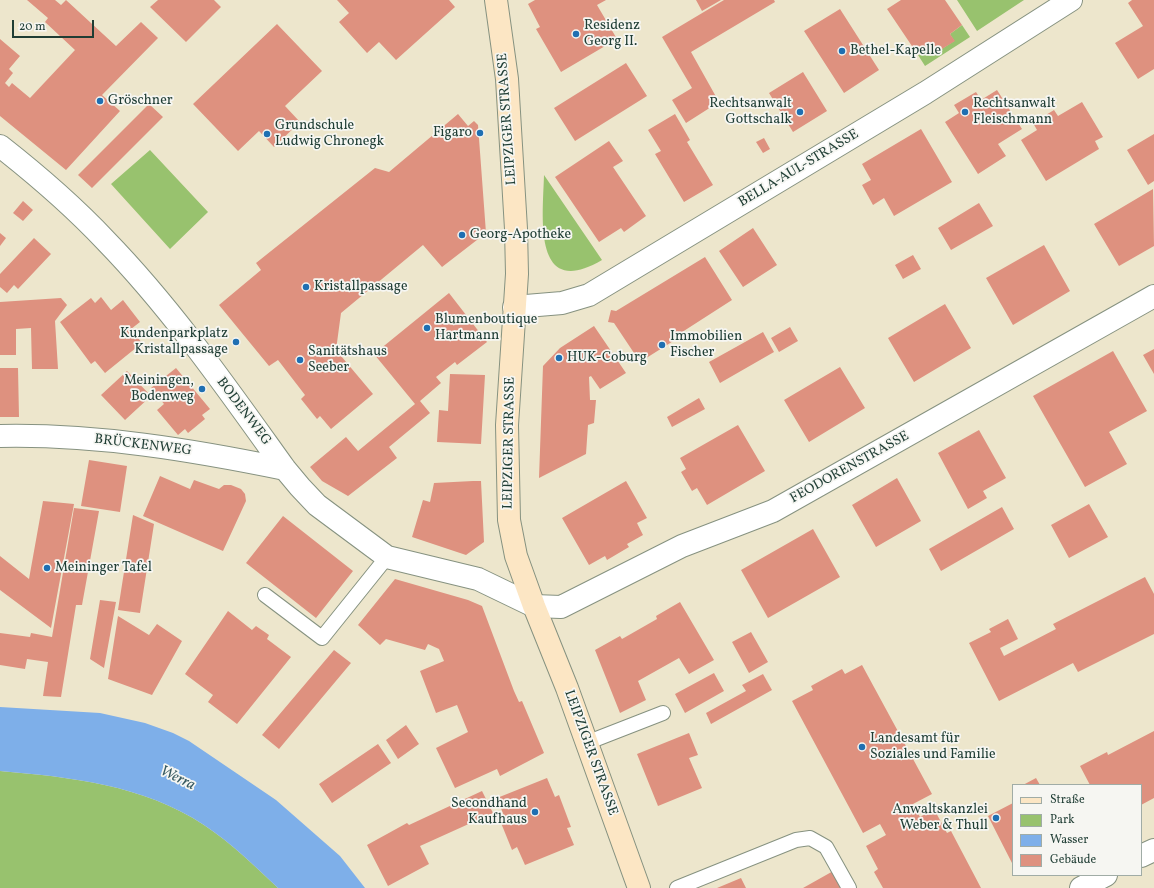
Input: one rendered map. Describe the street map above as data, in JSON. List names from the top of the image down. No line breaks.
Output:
{"streets":{"main road":["LEIPZIGER STRASSE"],"street":["BELLA-AUL-STRASSE","BODENWEG","BRÜCKENWEG","FEODORENSTRASSE"]},"crossings":[["LEIPZIGER STRASSE","BELLA-AUL-STRASSE"],["LEIPZIGER STRASSE","BODENWEG"],["LEIPZIGER STRASSE","FEODORENSTRASSE"],["BODENWEG","BRÜCKENWEG"],["BODENWEG","FEODORENSTRASSE"]],"water":["Werra"],"places":["Residenz Georg II.","Bethel-Kapelle","Gröschner","Rechtsanwalt Gottschalk","Rechtsanwalt Fleischmann","Figaro","Grundschule Ludwig Chronegk","Georg-Apotheke","Kristallpassage","Blumenboutique Hartmann","Kundenparkplatz Kristallpassage","Immobilien Fischer","HUK-Coburg","Sanitätshaus Seeber","Meiningen, Bodenweg","Meininger Tafel","Landesamt für Soziales und Familie","Secondhand Kaufhaus","Anwaltskanzlei Weber & Thull"],"legend":["Straße","Park","Wasser","Gebäude"],"scale_bar":"20 m"}
